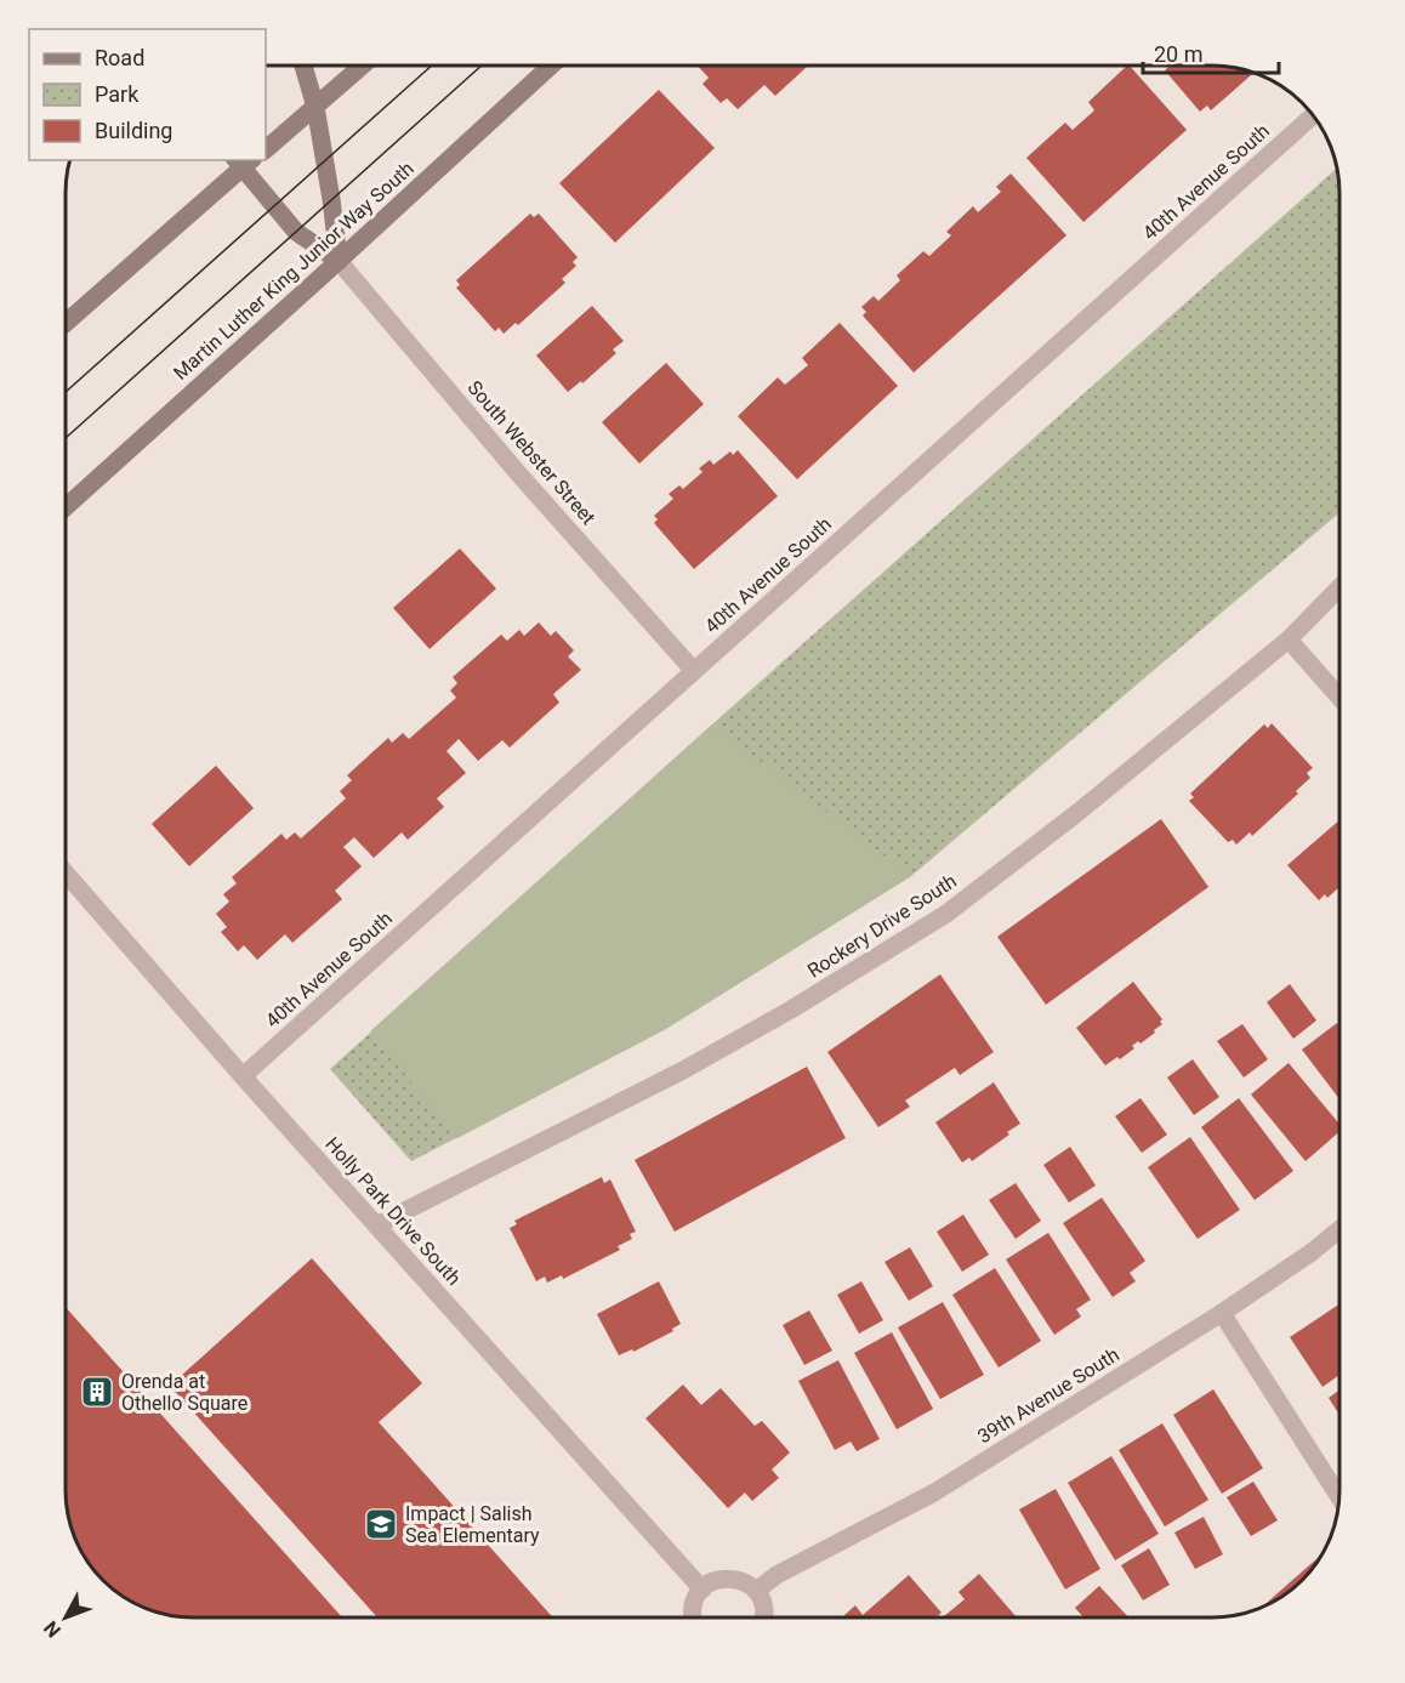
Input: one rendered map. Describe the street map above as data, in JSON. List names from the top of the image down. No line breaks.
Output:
{"streets":{"main road":["Martin Luther King Junior Way South"],"street":["40th Avenue South","South Webster Street","Rockery Drive South","Holly Park Drive South","39th Avenue South"]},"crossings":[["40th Avenue South","South Webster Street"],["40th Avenue South","Holly Park Drive South"],["Martin Luther King Junior Way South","South Webster Street"],["Rockery Drive South","Holly Park Drive South"]],"places":{"building":["Orenda at Othello Square"],"school or university":["Impact | Salish Sea Elementary"]},"legend":["Road","Park","Building"],"scale_bar":"20 m","north":"bottom left"}
